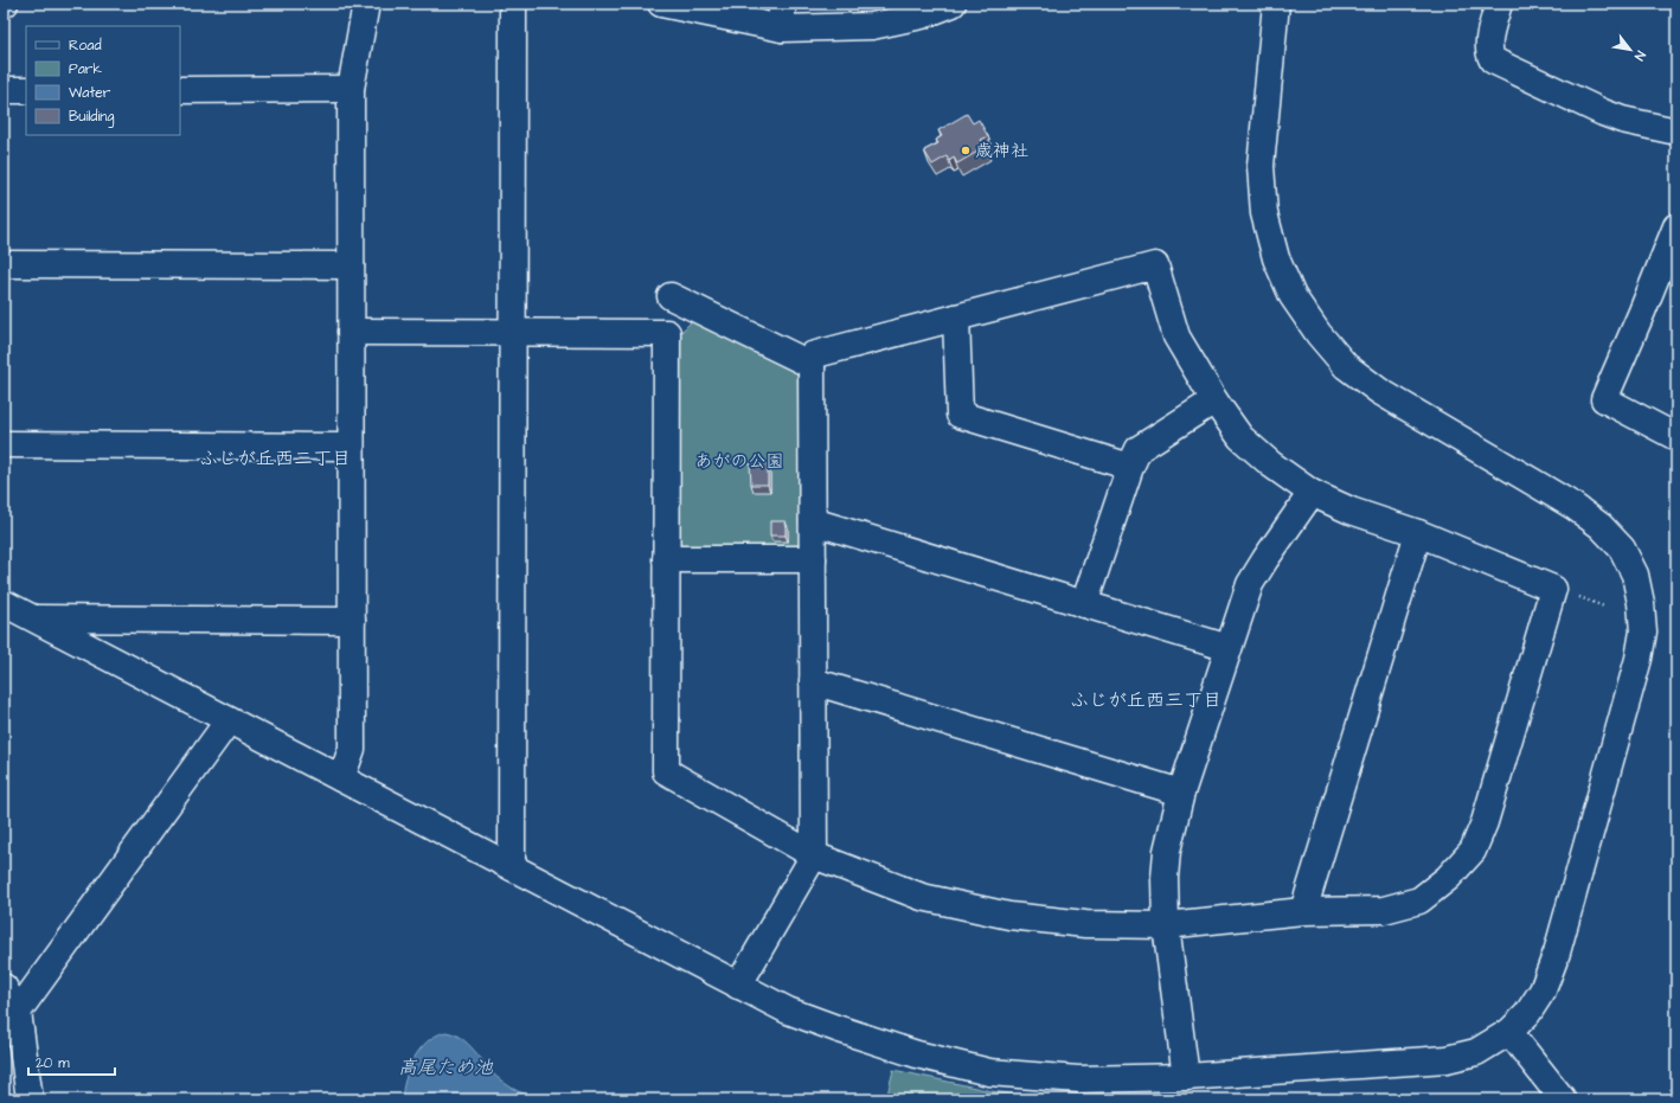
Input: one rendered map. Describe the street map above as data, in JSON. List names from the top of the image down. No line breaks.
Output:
{"districts":["ふじが丘西二丁目","ふじが丘西三丁目"],"water":["高尾ため池"],"parks":["あがの公園"],"places":["歳神社"],"legend":["Road","Park","Water","Building"],"scale_bar":"20 m","north":"bottom right"}
